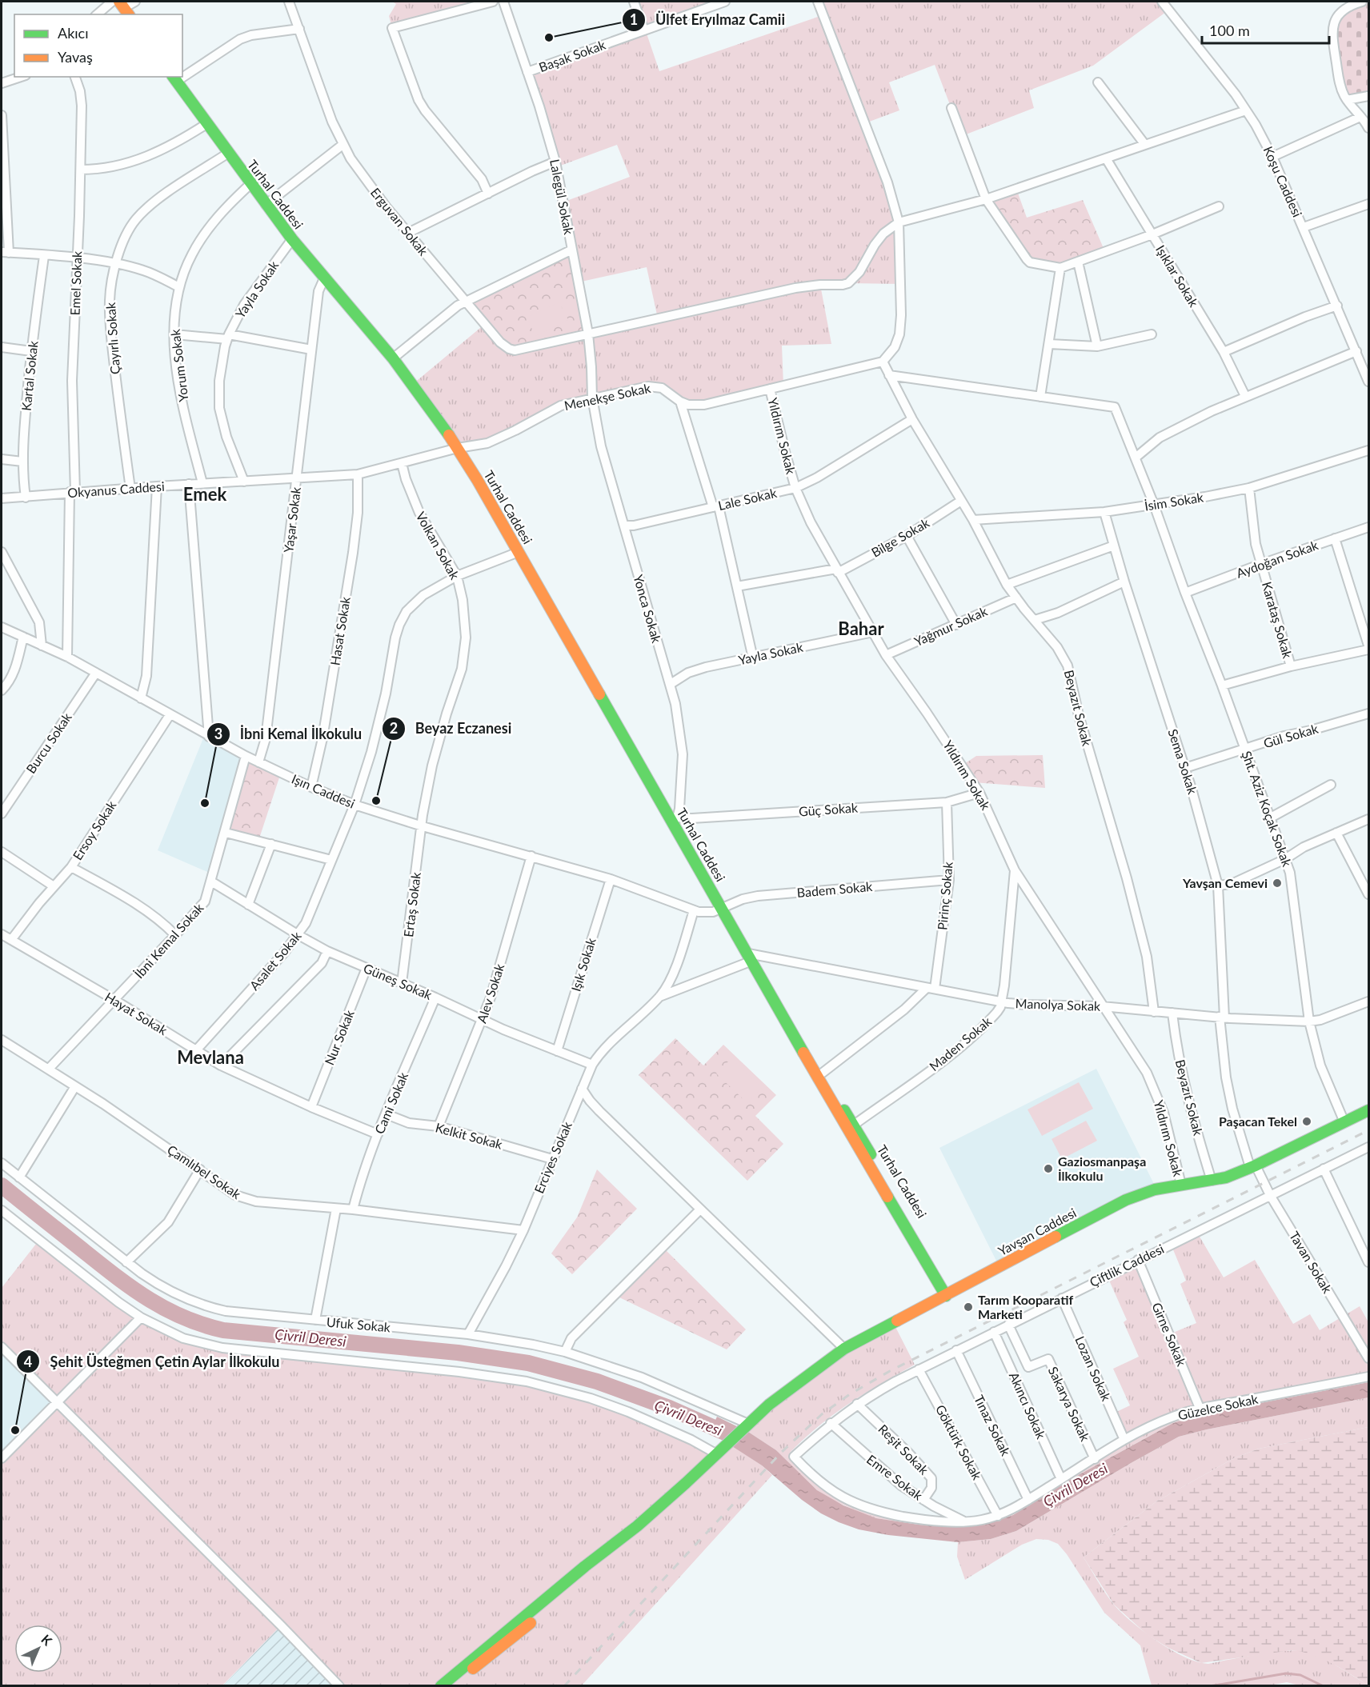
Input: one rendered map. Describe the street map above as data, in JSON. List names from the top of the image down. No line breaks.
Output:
{"streets":{"street":["Başak Sokak","Koşu Caddesi","Turhal Caddesi","Lalegül Sokak","Erguvan Sokak","Işıklar Sokak","Emel Sokak","Yayla Sokak","Çayırlı Sokak","Yorum Sokak","Kartal Sokak","Menekşe Sokak","Yıldırım Sokak","Okyanus Caddesi","Lale Sokak","İsim Sokak","Yaşar Sokak","Bilge Sokak","Volkan Sokak","Aydoğan Sokak","Yonca Sokak","Karataş Sokak","Yağmur Sokak","Hasat Sokak","Beyazıt Sokak","Gül Sokak","Burcu Sokak","Sema Sokak","Işın Caddesi","Şht. Aziz Koçak Sokak","Güç Sokak","Ersoy Sokak","Badem Sokak","Pirinç Sokak","Ertaş Sokak","İbni Kemal Sokak","Asalet Sokak","Işık Sokak","Güneş Sokak","Alev Sokak","Manolya Sokak","Hayat Sokak","Nur Sokak","Maden Sokak","Cami Sokak","Kelkit Sokak","Erciyes Sokak","Çamlıbel Sokak","Yavşan Caddesi","Tavan Sokak","Çiftlik Caddesi","Ufuk Sokak","Girne Sokak","Lozan Sokak","Sakarya Sokak","Akıncı Sokak","Güzelce Sokak","Tınaz Sokak","Göktürk Sokak","Reşit Sokak","Emre Sokak"]},"crossings":[["Başak Sokak","Lalegül Sokak"],["Turhal Caddesi","Yayla Sokak"],["Turhal Caddesi","Çayırlı Sokak"],["Turhal Caddesi","Yorum Sokak"],["Turhal Caddesi","Menekşe Sokak"],["Turhal Caddesi","Okyanus Caddesi"],["Turhal Caddesi","Yaşar Sokak"],["Turhal Caddesi","Yonca Sokak"],["Turhal Caddesi","Işın Caddesi"],["Turhal Caddesi","Güç Sokak"],["Turhal Caddesi","Badem Sokak"],["Turhal Caddesi","Asalet Sokak"],["Turhal Caddesi","Manolya Sokak"],["Turhal Caddesi","Maden Sokak"],["Turhal Caddesi","Erciyes Sokak"],["Turhal Caddesi","Yavşan Caddesi"],["Lalegül Sokak","Erguvan Sokak"],["Lalegül Sokak","Menekşe Sokak"],["Lalegül Sokak","Yonca Sokak"],["Emel Sokak","Okyanus Caddesi"],["Emel Sokak","Işın Caddesi"],["Yayla Sokak","Yıldırım Sokak"],["Yayla Sokak","Okyanus Caddesi"],["Yayla Sokak","Yonca Sokak"],["Çayırlı Sokak","Okyanus Caddesi"],["Yorum Sokak","Okyanus Caddesi"],["Kartal Sokak","Okyanus Caddesi"],["Menekşe Sokak","Okyanus Caddesi"],["Menekşe Sokak","Yonca Sokak"],["Yıldırım Sokak","Lale Sokak"],["Yıldırım Sokak","Bilge Sokak"],["Yıldırım Sokak","Yağmur Sokak"],["Yıldırım Sokak","Güç Sokak"],["Yıldırım Sokak","Manolya Sokak"],["Yıldırım Sokak","Maden Sokak"],["Yıldırım Sokak","Yavşan Caddesi"],["Okyanus Caddesi","Yaşar Sokak"],["Okyanus Caddesi","Volkan Sokak"],["Okyanus Caddesi","Hasat Sokak"],["Lale Sokak","Yonca Sokak"],["Lale Sokak","Beyazıt Sokak"],["İsim Sokak","Karataş Sokak"],["İsim Sokak","Beyazıt Sokak"],["İsim Sokak","Sema Sokak"],["İsim Sokak","Şht. Aziz Koçak Sokak"],["Yaşar Sokak","Işın Caddesi"],["Bilge Sokak","Beyazıt Sokak"],["Volkan Sokak","Işın Caddesi"],["Volkan Sokak","Ertaş Sokak"],["Volkan Sokak","Asalet Sokak"],["Aydoğan Sokak","Karataş Sokak"],["Aydoğan Sokak","Şht. Aziz Koçak Sokak"],["Yonca Sokak","Güç Sokak"],["Yağmur Sokak","Beyazıt Sokak"],["Hasat Sokak","Işın Caddesi"],["Beyazıt Sokak","Manolya Sokak"],["Beyazıt Sokak","Yavşan Caddesi"],["Gül Sokak","Sema Sokak"],["Gül Sokak","Şht. Aziz Koçak Sokak"],["Burcu Sokak","Işın Caddesi"],["Sema Sokak","Manolya Sokak"],["Sema Sokak","Yavşan Caddesi"],["Sema Sokak","Tavan Sokak"],["Işın Caddesi","Ersoy Sokak"],["Işın Caddesi","Badem Sokak"],["Işın Caddesi","Ertaş Sokak"],["Işın Caddesi","İbni Kemal Sokak"],["Işın Caddesi","Asalet Sokak"],["Işın Caddesi","Işık Sokak"],["Işın Caddesi","Alev Sokak"],["Işın Caddesi","Erciyes Sokak"],["Şht. Aziz Koçak Sokak","Manolya Sokak"],["Şht. Aziz Koçak Sokak","Yavşan Caddesi"],["Güç Sokak","Pirinç Sokak"],["Ersoy Sokak","Hayat Sokak"],["Badem Sokak","Pirinç Sokak"],["Pirinç Sokak","Manolya Sokak"],["Ertaş Sokak","Güneş Sokak"],["İbni Kemal Sokak","Güneş Sokak"],["İbni Kemal Sokak","Hayat Sokak"],["İbni Kemal Sokak","Çamlıbel Sokak"],["Asalet Sokak","Güneş Sokak"],["Asalet Sokak","Hayat Sokak"],["Işık Sokak","Güneş Sokak"],["Güneş Sokak","Alev Sokak"],["Güneş Sokak","Nur Sokak"],["Güneş Sokak","Cami Sokak"],["Güneş Sokak","Erciyes Sokak"],["Alev Sokak","Kelkit Sokak"],["Manolya Sokak","Maden Sokak"],["Manolya Sokak","Erciyes Sokak"],["Hayat Sokak","Nur Sokak"],["Hayat Sokak","Cami Sokak"],["Cami Sokak","Kelkit Sokak"],["Cami Sokak","Çamlıbel Sokak"],["Kelkit Sokak","Erciyes Sokak"],["Erciyes Sokak","Çamlıbel Sokak"],["Erciyes Sokak","Ufuk Sokak"],["Yavşan Caddesi","Tavan Sokak"],["Yavşan Caddesi","Ufuk Sokak"],["Tavan Sokak","Çiftlik Caddesi"],["Çiftlik Caddesi","Girne Sokak"],["Çiftlik Caddesi","Lozan Sokak"],["Çiftlik Caddesi","Sakarya Sokak"],["Çiftlik Caddesi","Akıncı Sokak"],["Çiftlik Caddesi","Güzelce Sokak"],["Çiftlik Caddesi","Tınaz Sokak"],["Çiftlik Caddesi","Göktürk Sokak"],["Çiftlik Caddesi","Reşit Sokak"],["Çiftlik Caddesi","Emre Sokak"],["Girne Sokak","Güzelce Sokak"],["Lozan Sokak","Güzelce Sokak"],["Sakarya Sokak","Güzelce Sokak"],["Akıncı Sokak","Güzelce Sokak"],["Güzelce Sokak","Tınaz Sokak"],["Güzelce Sokak","Göktürk Sokak"],["Güzelce Sokak","Emre Sokak"],["Reşit Sokak","Emre Sokak"]],"districts":["Emek","Bahar","Mevlana"],"water":["Çivril Deresi"],"places":["Ülfet Eryılmaz Camii","Beyaz Eczanesi","İbni Kemal İlkokulu","Yavşan Cemevi","Paşacan Tekel","Gaziosmanpaşa İlkokulu","Tarım Kooparatif Marketi","Şehit Üsteğmen Çetin Aylar İlkokulu"],"legend":["Akıcı","Yavaş"],"scale_bar":"100 m","north":"top right"}
